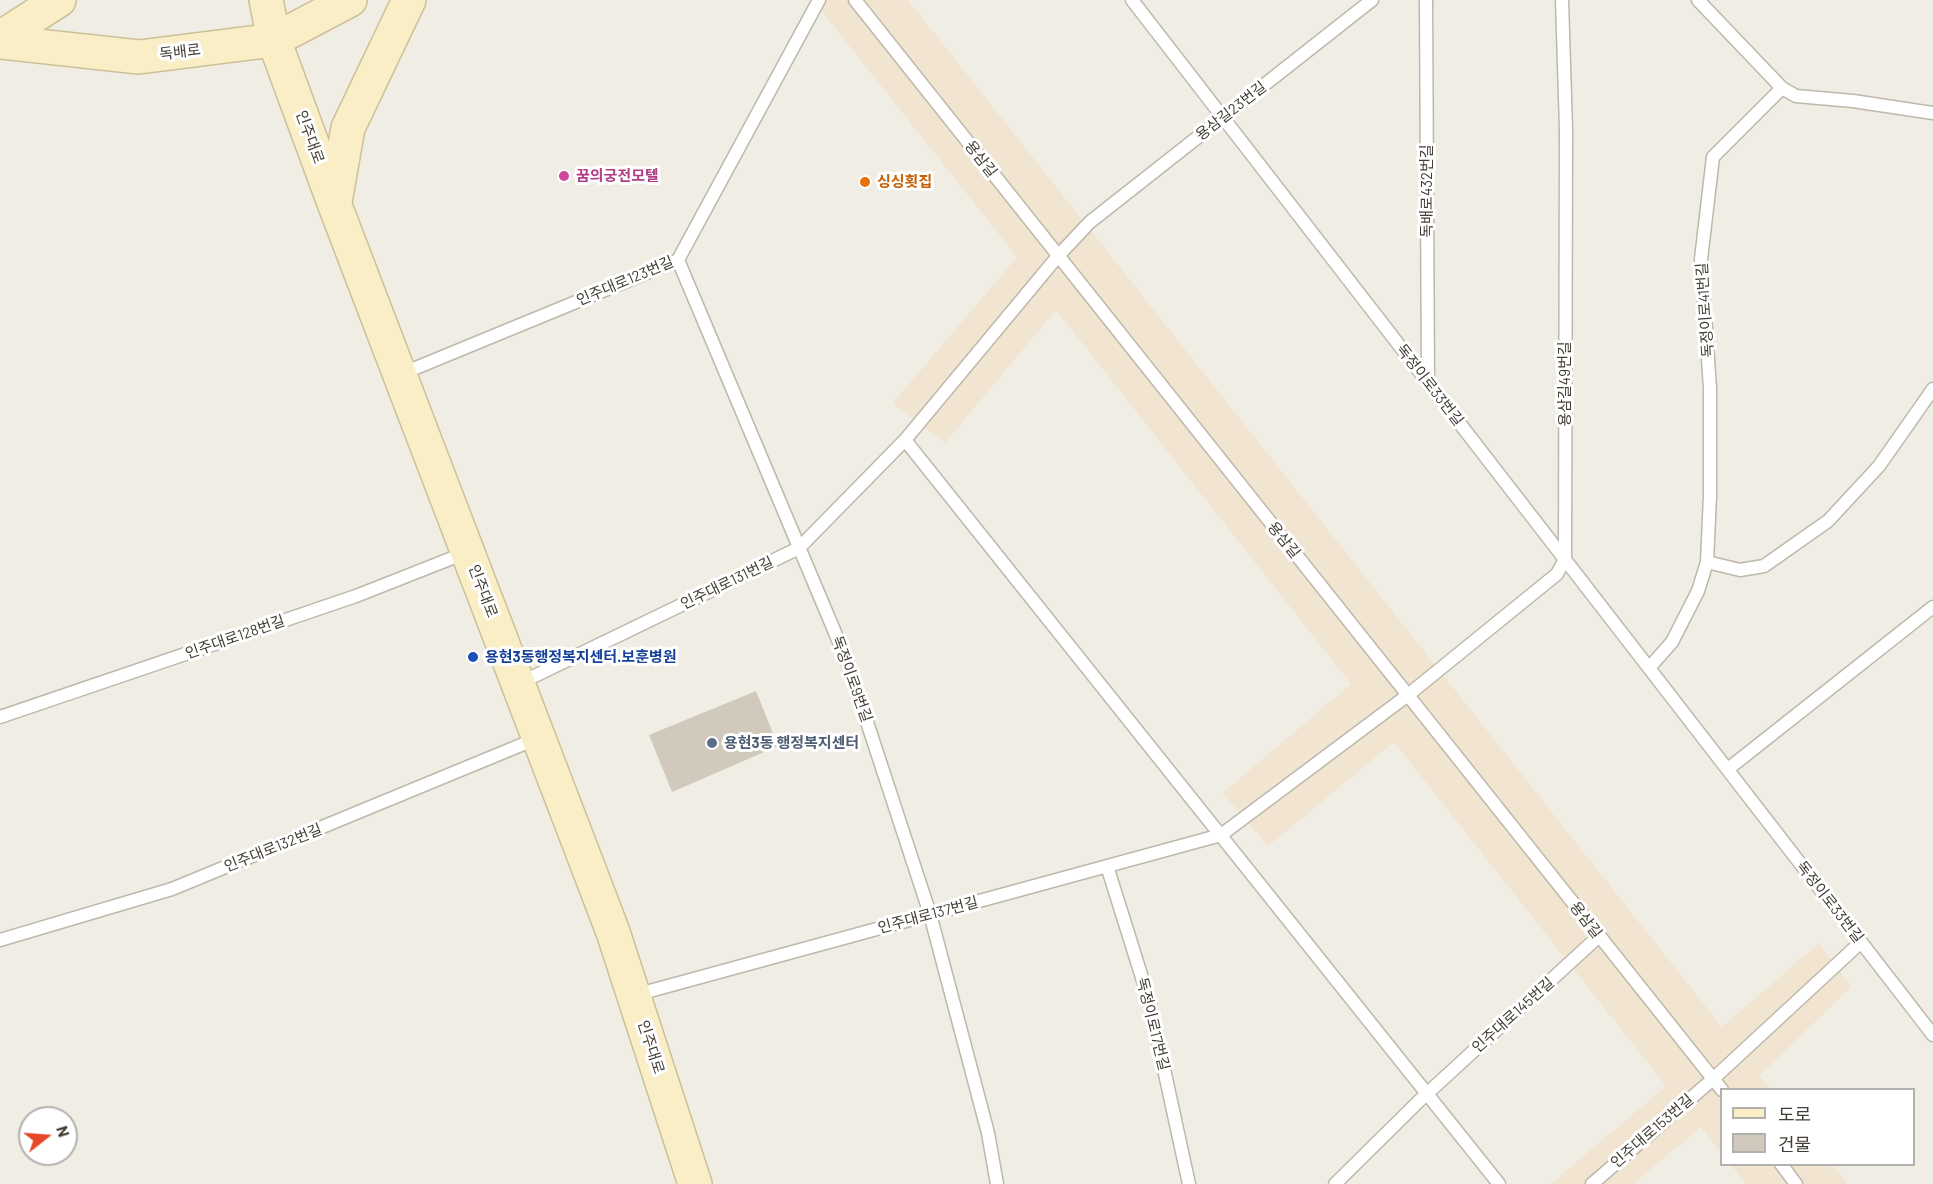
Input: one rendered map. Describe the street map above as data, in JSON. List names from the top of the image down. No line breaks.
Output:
{"streets":{"main road":["독배로","인주대로"],"lane":["용삼길23번길","용삼길","독배로432번길","인주대로123번길","독정이로41번길","용삼길49번길","독정이로33번길","인주대로131번길","인주대로128번길","독정이로9번길","인주대로132번길","인주대로137번길","인주대로145번길","독정이로17번길","인주대로153번길"]},"crossings":[["독배로","인주대로"],["용삼길23번길","독정이로33번길"],["용삼길23번길","인주대로131번길"],["인주대로","인주대로123번길"],["인주대로","인주대로131번길"],["인주대로","인주대로128번길"],["인주대로","인주대로132번길"],["인주대로","인주대로137번길"],["용삼길","인주대로131번길"],["용삼길","인주대로137번길"],["용삼길","인주대로145번길"],["용삼길","인주대로153번길"],["독배로432번길","독정이로33번길"],["인주대로123번길","독정이로9번길"],["독정이로41번길","독정이로33번길"],["용삼길49번길","독정이로33번길"],["인주대로131번길","독정이로9번길"],["독정이로9번길","인주대로137번길"],["인주대로137번길","독정이로17번길"]],"places":["꿈의궁전모텔","싱싱횟집","용현3동행정복지센터.보훈병원","용현3동 행정복지센터"],"legend":["도로","건물"],"north":"right"}
